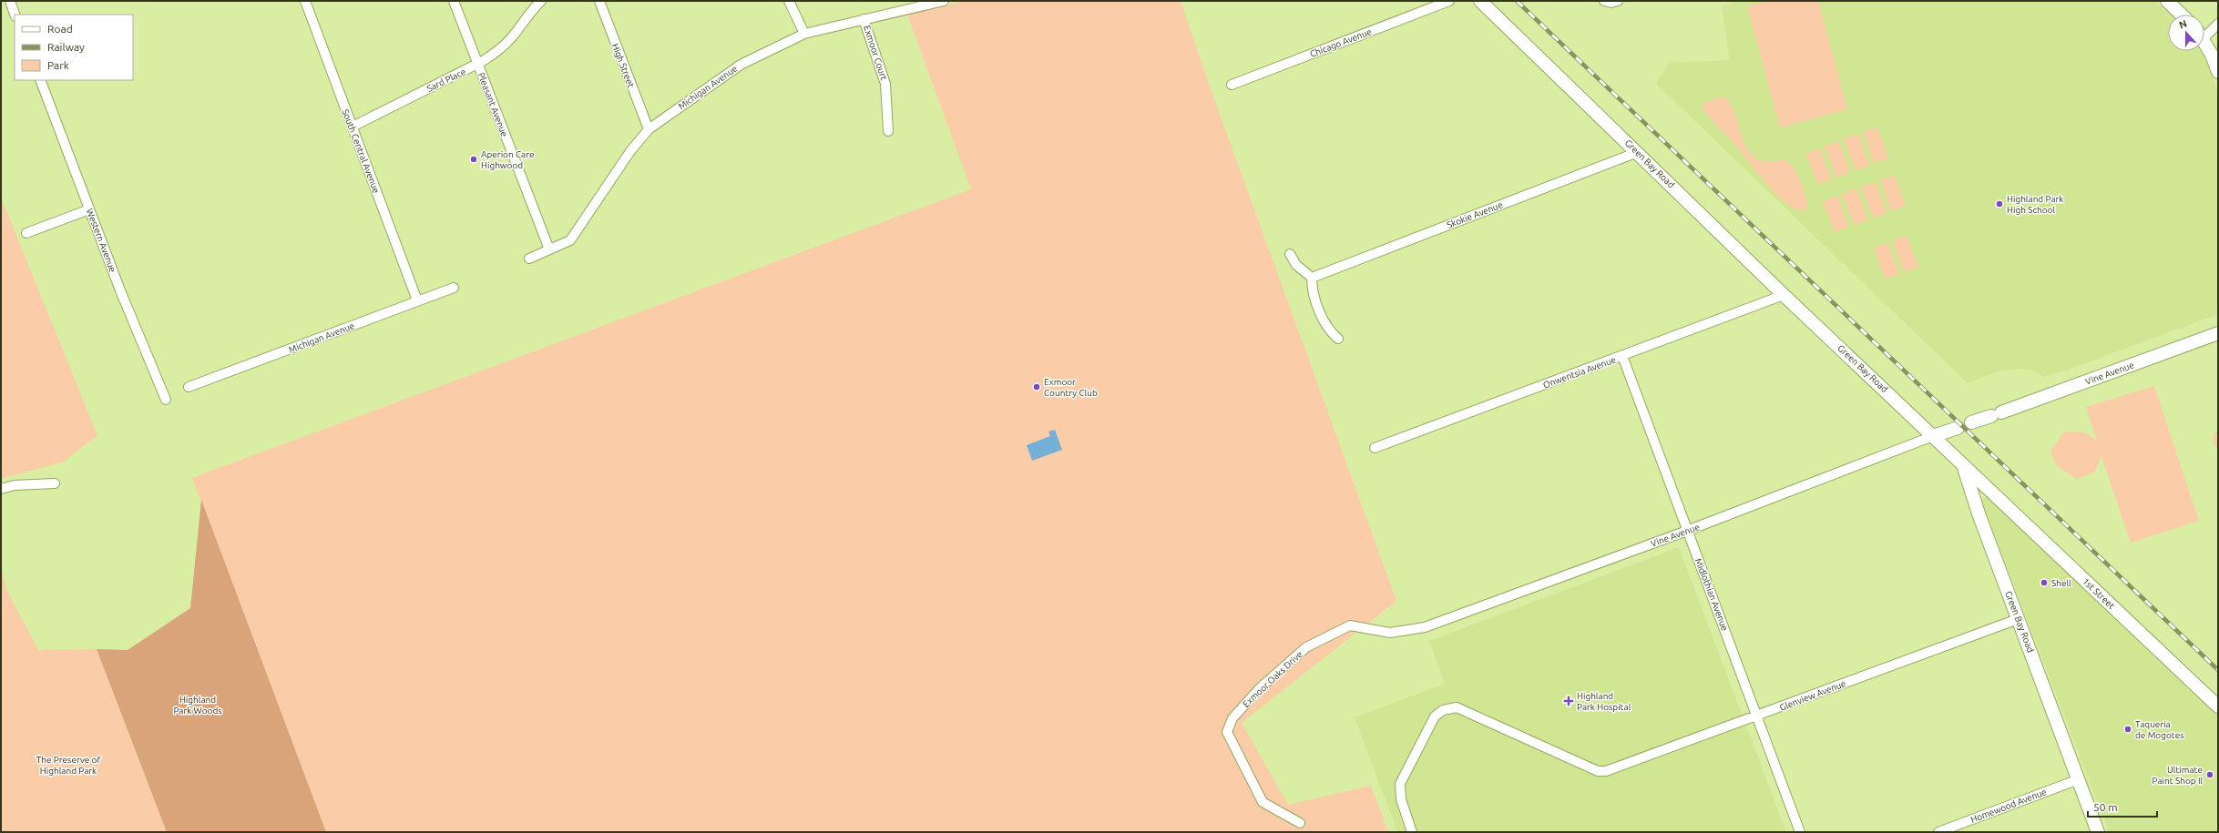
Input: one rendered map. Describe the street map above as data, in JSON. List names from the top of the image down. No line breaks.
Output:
{"streets":{"main road":["Green Bay Road","Vine Avenue","1st Street"],"street":["Chicago Avenue","Exmoor Court","High Street","Sard Place","Michigan Avenue","Pleasant Avenue","South Central Avenue","Skokie Avenue","Western Avenue","Onwentsia Avenue","Midlothian Avenue","Exmoor Oaks Drive","Glenview Avenue","Homewood Avenue"]},"crossings":[["Exmoor Court","Michigan Avenue"],["High Street","Michigan Avenue"],["Sard Place","Pleasant Avenue"],["Sard Place","South Central Avenue"],["Michigan Avenue","Pleasant Avenue"],["Michigan Avenue","South Central Avenue"],["Green Bay Road","Skokie Avenue"],["Green Bay Road","Onwentsia Avenue"],["Green Bay Road","Vine Avenue"],["Green Bay Road","1st Street"],["Green Bay Road","Glenview Avenue"],["Green Bay Road","Homewood Avenue"],["Onwentsia Avenue","Midlothian Avenue"],["Vine Avenue","Midlothian Avenue"],["Vine Avenue","Exmoor Oaks Drive"],["Midlothian Avenue","Glenview Avenue"]],"parks":["Highland Park Woods","The Preserve of Highland Park"],"places":{"other":["Aperion Care Highwood","Highland Park High School","Exmoor Country Club","Shell","Taqueria de Mogotes","Ultimate Paint Shop II"],"health":["Highland Park Hospital"]},"legend":["Road","Railway","Park"],"scale_bar":"50 m","north":"top"}
